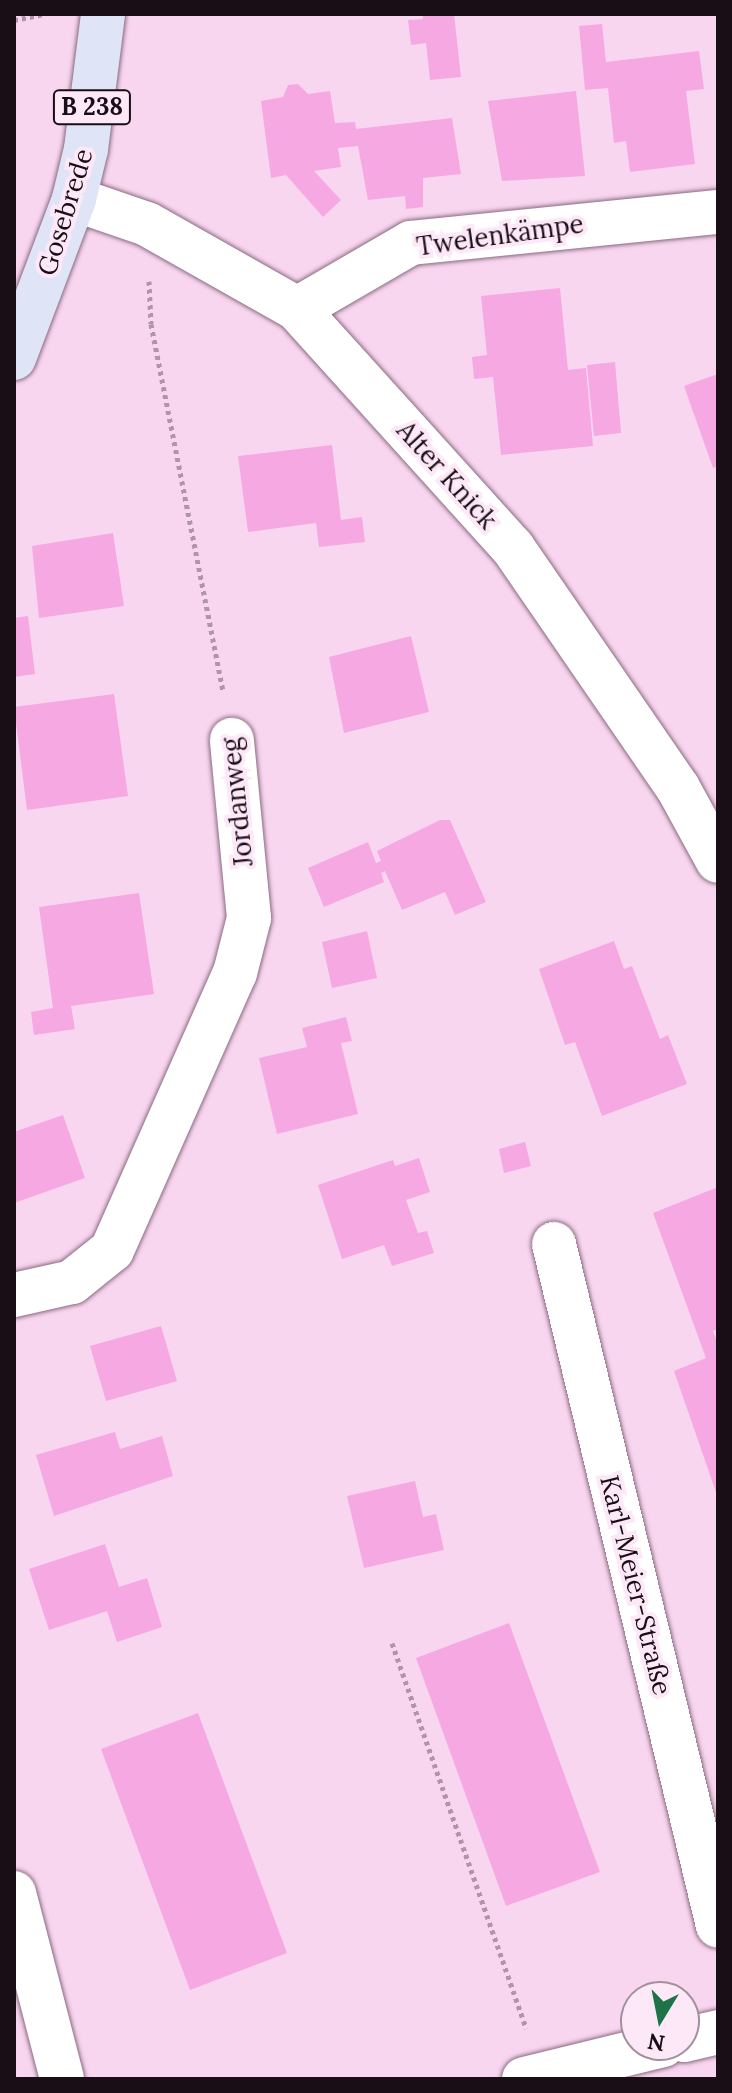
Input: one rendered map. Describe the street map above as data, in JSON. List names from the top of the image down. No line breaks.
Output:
{"streets":{"main road":["B 238","Gosebrede"],"street":["Twelenkämpe","Alter Knick","Jordanweg","Karl-Meier-Straße"]},"crossings":[["Gosebrede","Alter Knick"],["Twelenkämpe","Alter Knick"],["Alter Knick","Jordanweg"]],"north":"bottom"}
